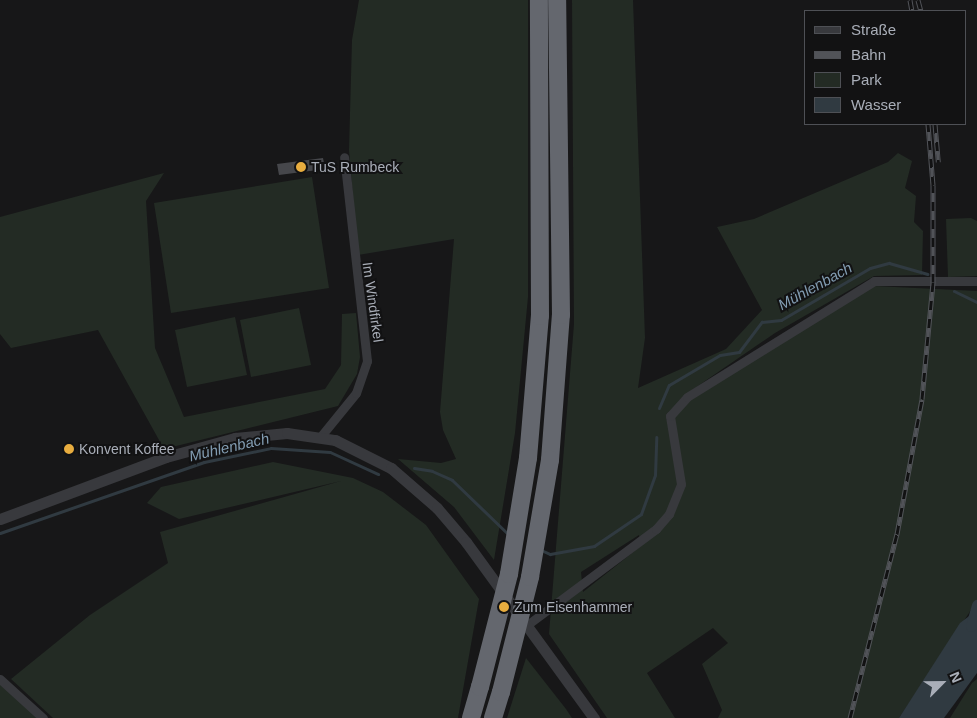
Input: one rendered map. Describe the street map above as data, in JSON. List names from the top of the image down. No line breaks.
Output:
{"streets":{"street":["Im Windfirkel"]},"water":["Mühlenbach"],"places":["TuS Rumbeck","Konvent Koffee","Zum Eisenhammer"],"legend":["Straße","Bahn","Park","Wasser"],"north":"top right"}
